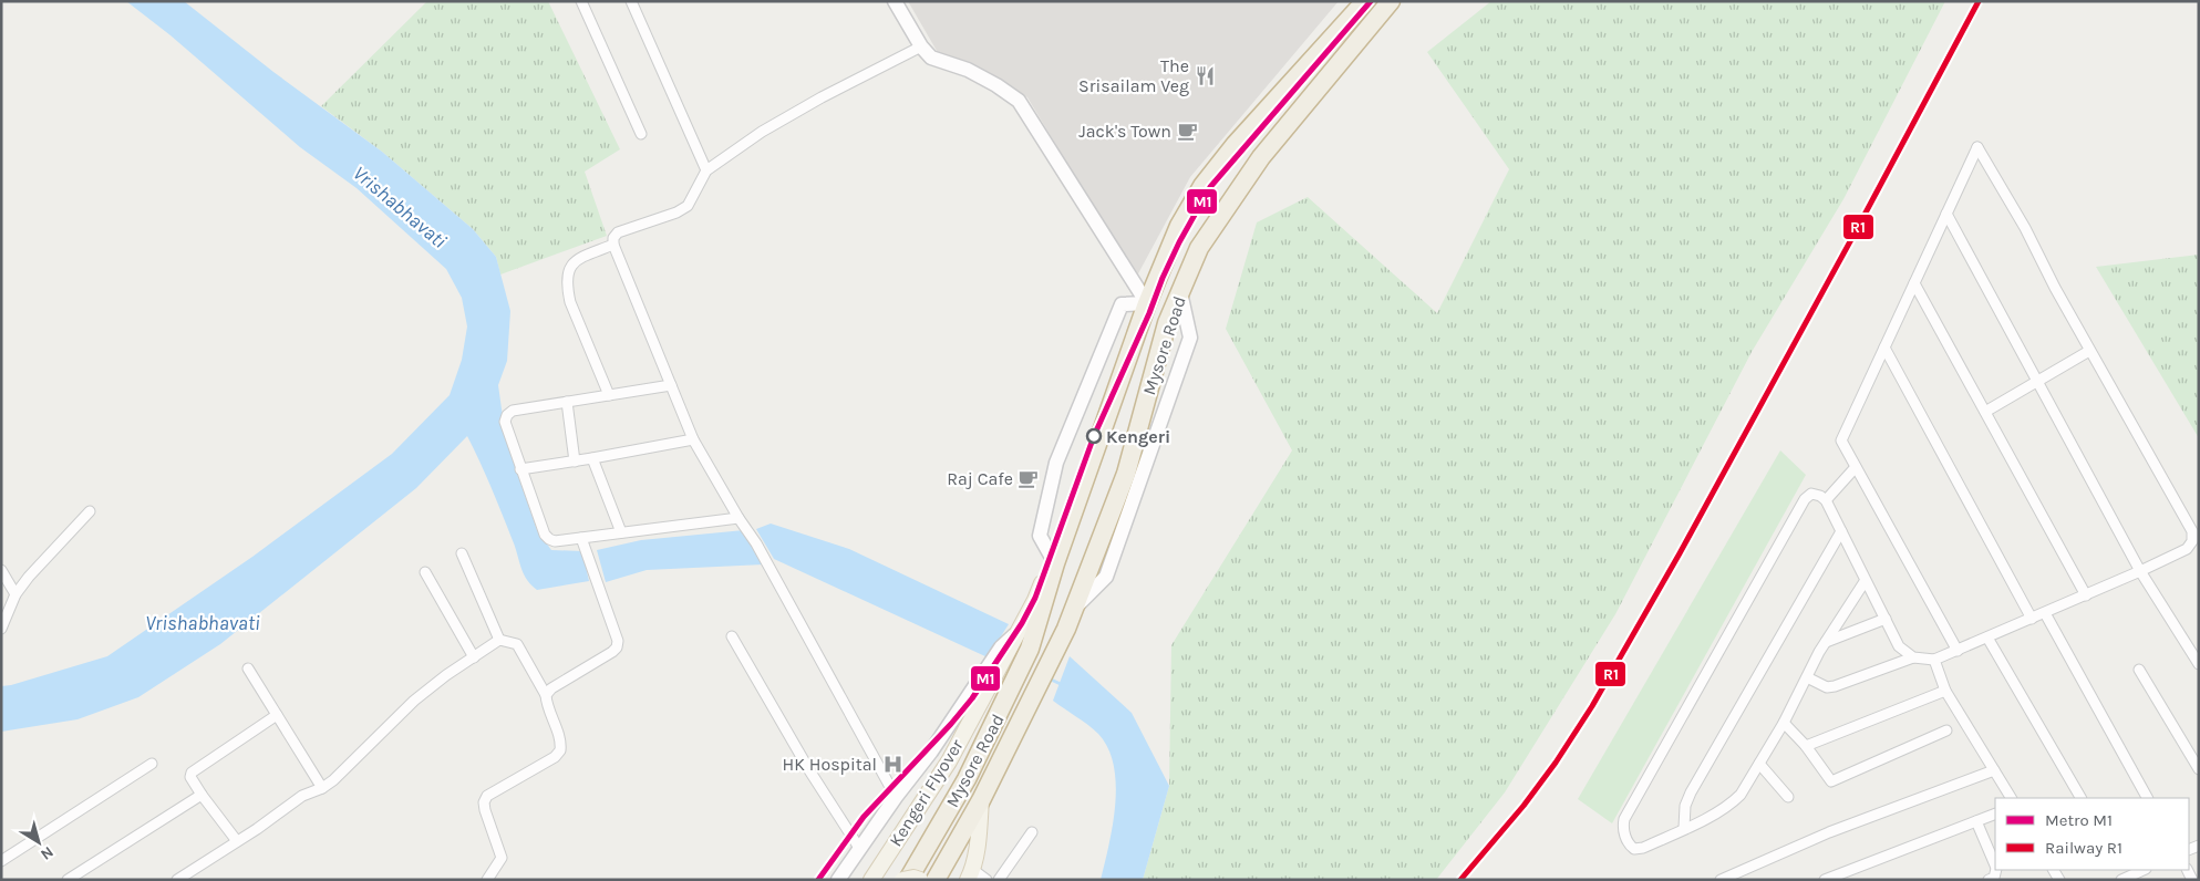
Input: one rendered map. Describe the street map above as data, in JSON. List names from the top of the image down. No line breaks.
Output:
{"streets":{"highway":["Mysore Road"],"main road":["Kengeri Flyover"]},"crossings":[["Mysore Road","Kengeri Flyover"]],"water":["Vrishabhavati"],"places":{"restaurant":["The Srisailam Veg"],"cafe":["Jack's Town","Raj Cafe"],"other":["Kengeri"],"hospital":["HK Hospital"]},"lines":["metro line M1","rail line R1"],"legend":["Metro M1","Railway R1"],"north":"bottom right"}
